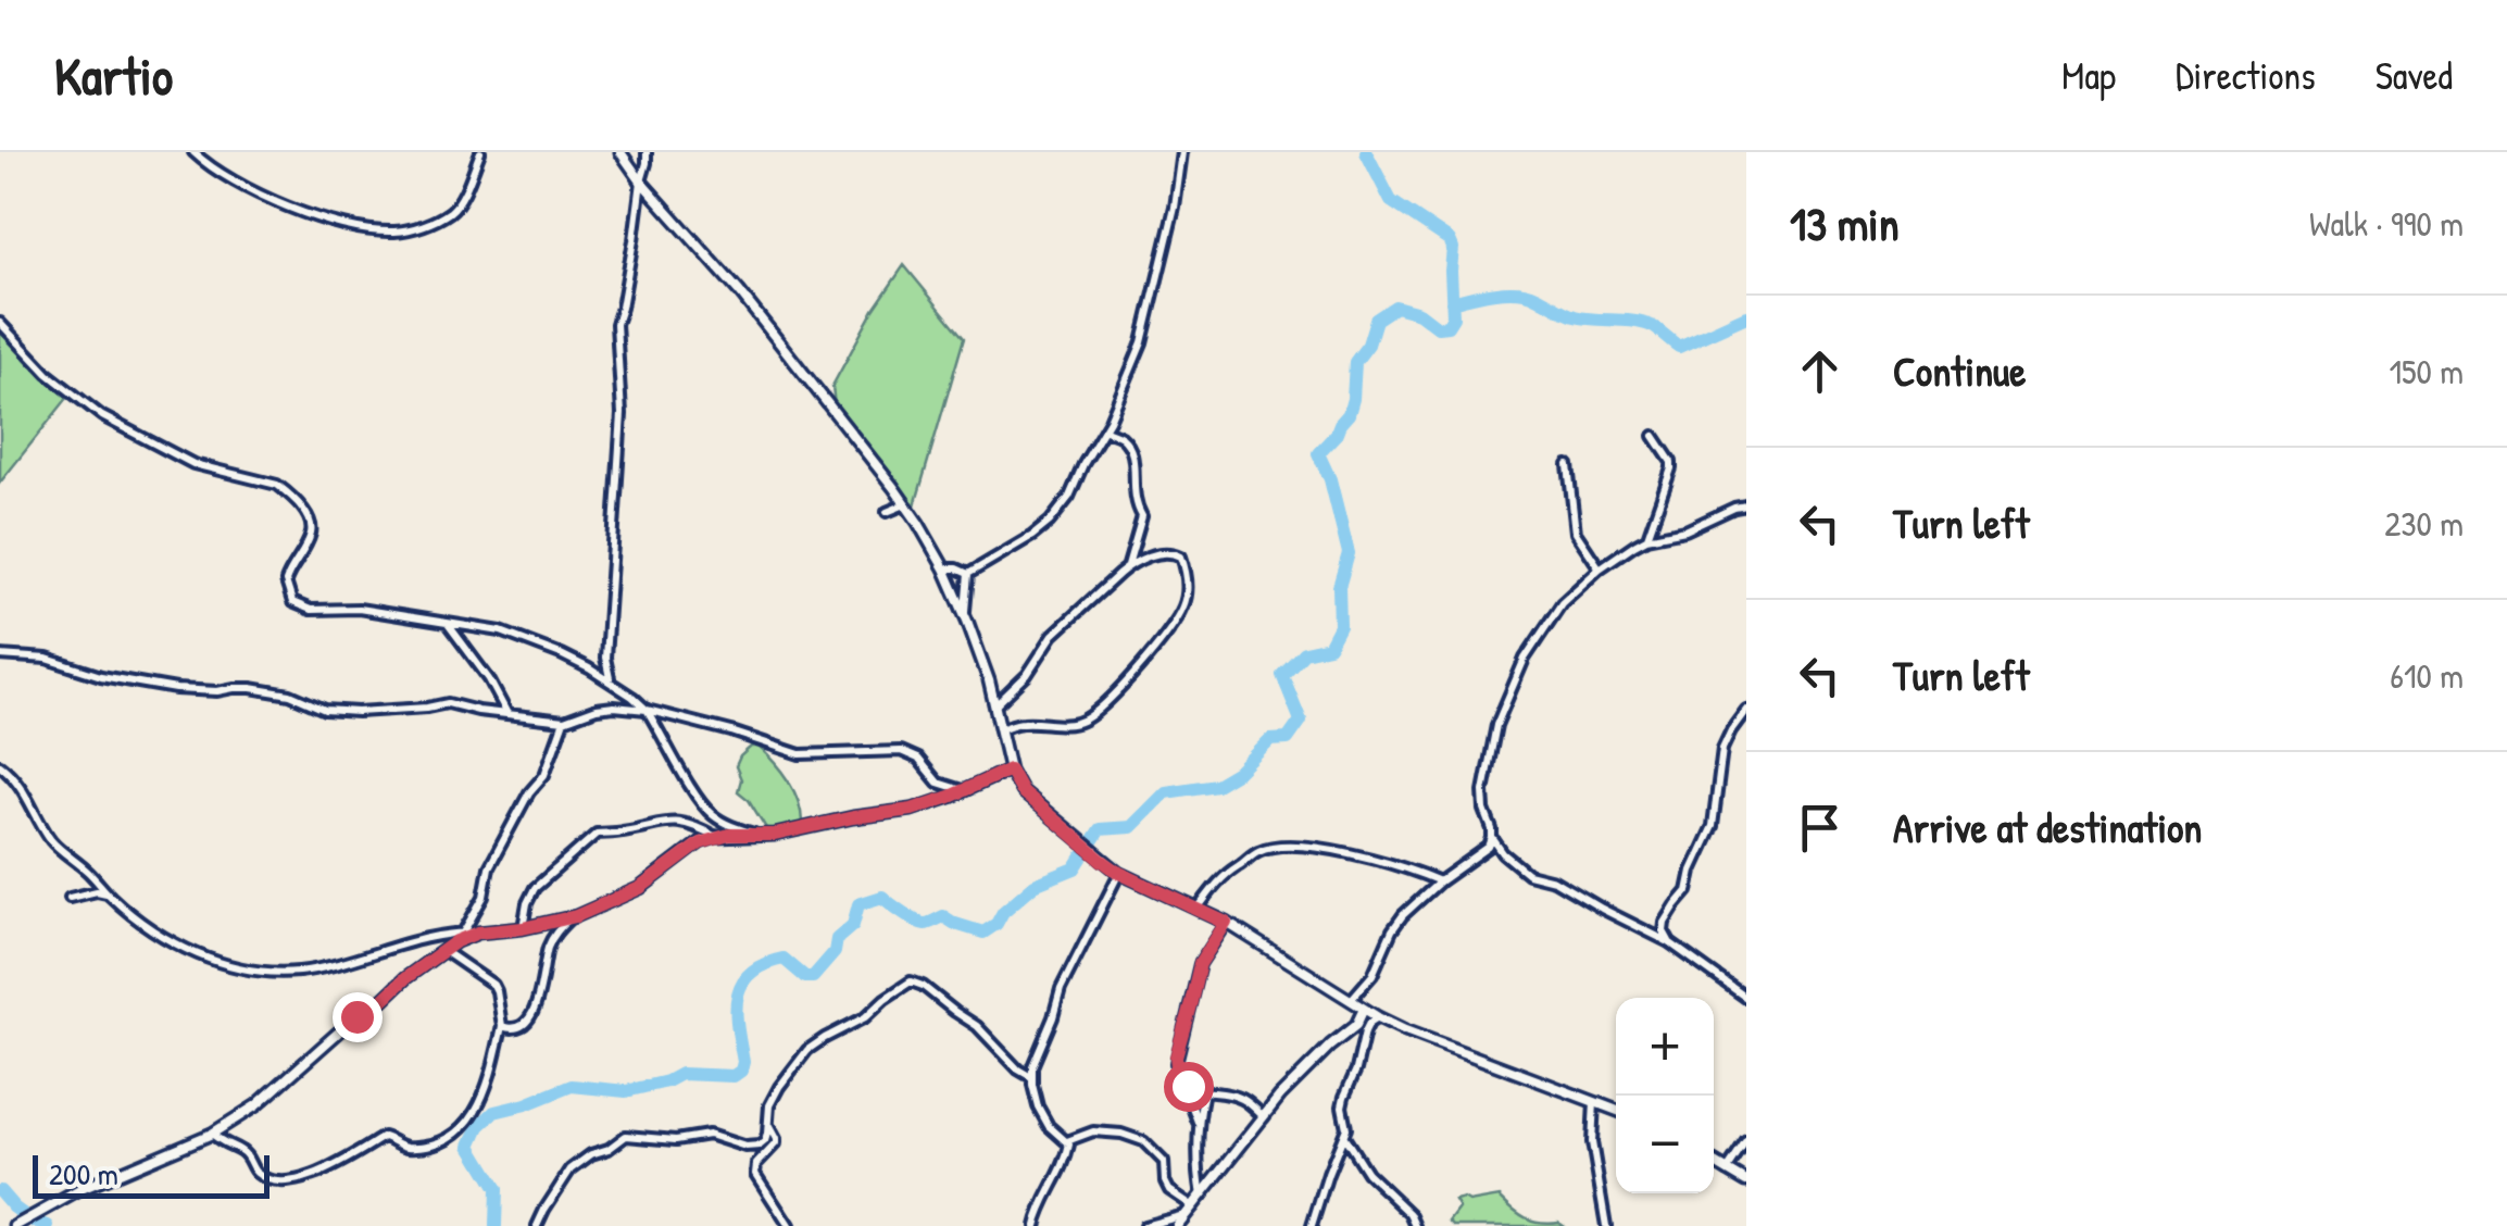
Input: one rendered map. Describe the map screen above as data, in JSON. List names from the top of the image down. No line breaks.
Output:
{"scale_bar":"200 m","page":{"header":"Kartio","nav":["Map","Directions","Saved"],"heading":["13 min","Walk · 990 m"],"list":[["Continue","150 m"],["Turn left","230 m"],["Turn left","610 m"],"Arrive at destination"],"map_buttons":["+","−"],"scale":"200 m"}}
